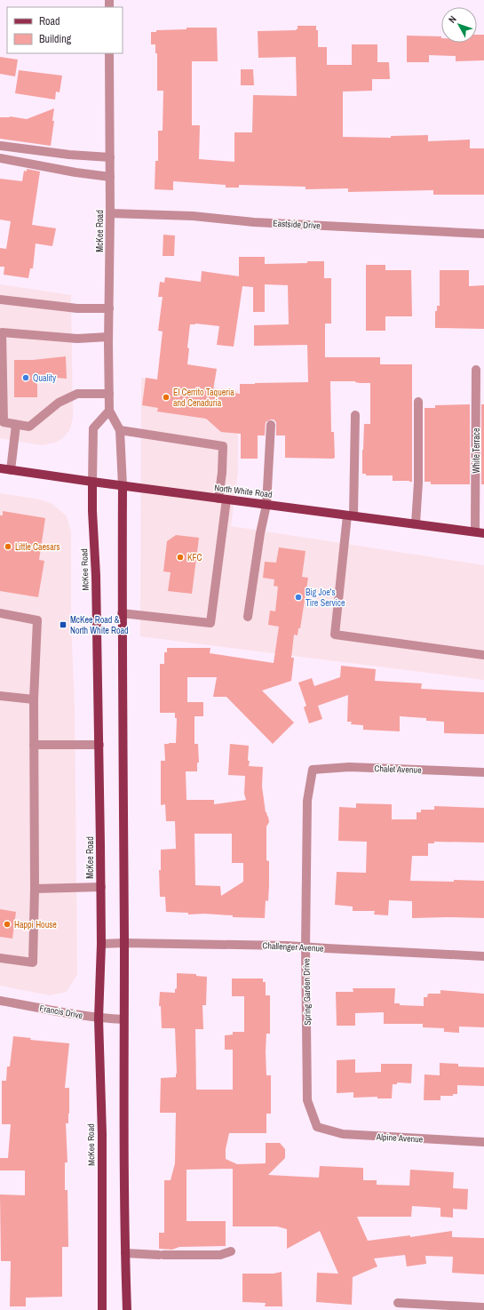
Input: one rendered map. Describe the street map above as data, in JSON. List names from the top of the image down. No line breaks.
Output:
{"streets":{"main road":["McKee Road","North White Road"],"street":["Eastside Drive","White Terrace","Chalet Avenue","Challenger Avenue","Spring Garden Drive","Francis Drive","Alpine Avenue"]},"crossings":[["Eastside Drive","McKee Road"],["McKee Road","North White Road"],["McKee Road","Challenger Avenue"],["McKee Road","Francis Drive"],["White Terrace","North White Road"],["Chalet Avenue","Spring Garden Drive"],["Challenger Avenue","Spring Garden Drive"],["Spring Garden Drive","Alpine Avenue"]],"places":{"other":["Quality","El Cerrito Taqueria and Cenaduria","Little Caesars","KFC","Big Joe's Tire Service","Happi House"],"transit":["McKee Road & North White Road"]},"legend":["Road","Building"],"north":"top left"}
